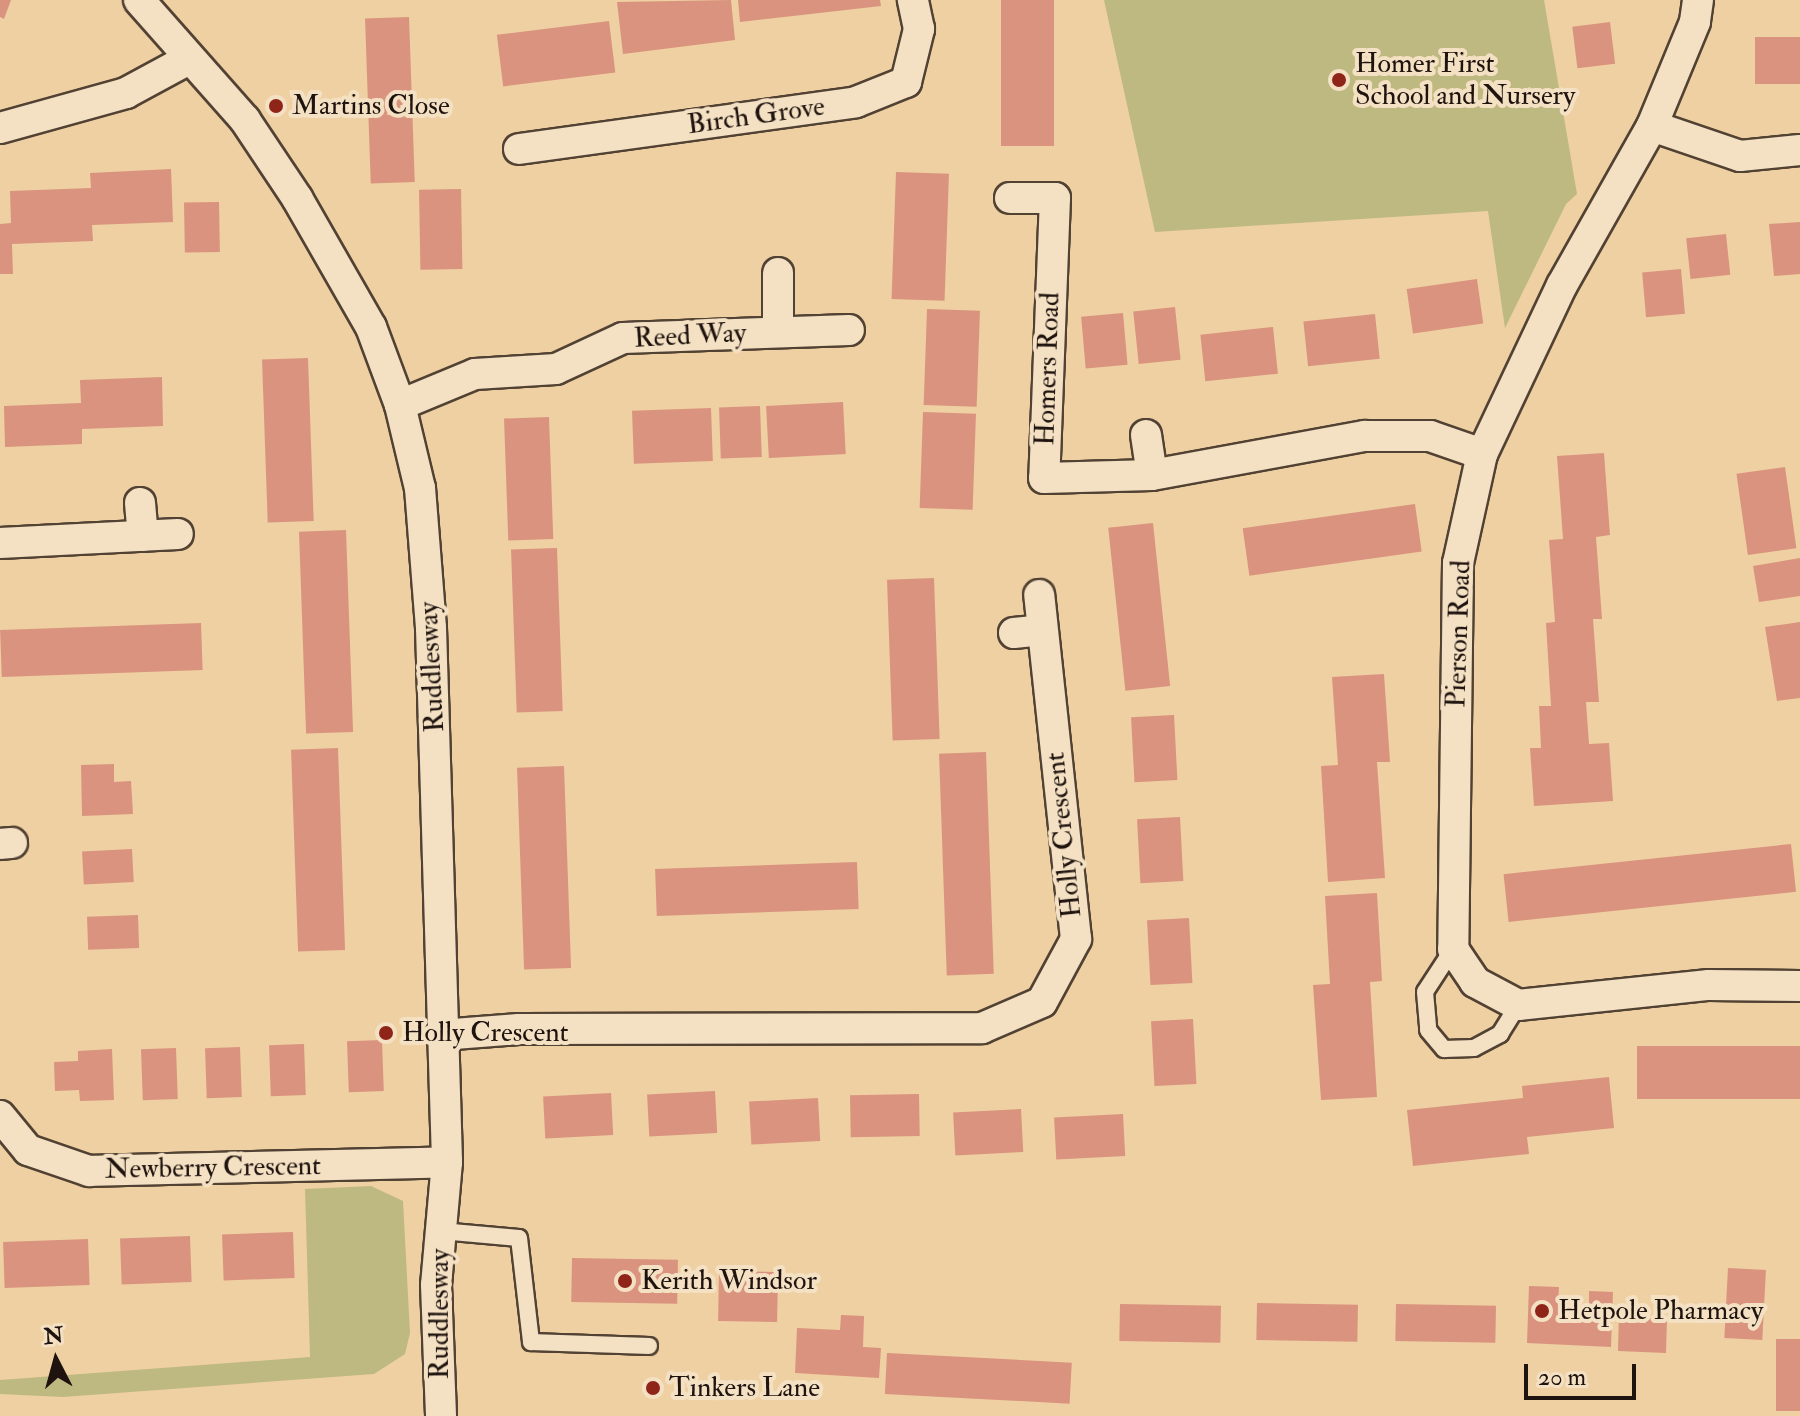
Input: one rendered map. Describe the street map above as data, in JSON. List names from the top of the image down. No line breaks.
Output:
{"streets":{"street":["Birch Grove","Reed Way","Homers Road","Pierson Road","Ruddlesway","Holly Crescent","Newberry Crescent"]},"crossings":[["Reed Way","Ruddlesway"],["Homers Road","Pierson Road"],["Ruddlesway","Holly Crescent"],["Ruddlesway","Newberry Crescent"]],"places":["Homer First School and Nursery","Martins Close","Holly Crescent","Kerith Windsor","Hetpole Pharmacy","Tinkers Lane"],"scale_bar":"20 m","north":"top"}
